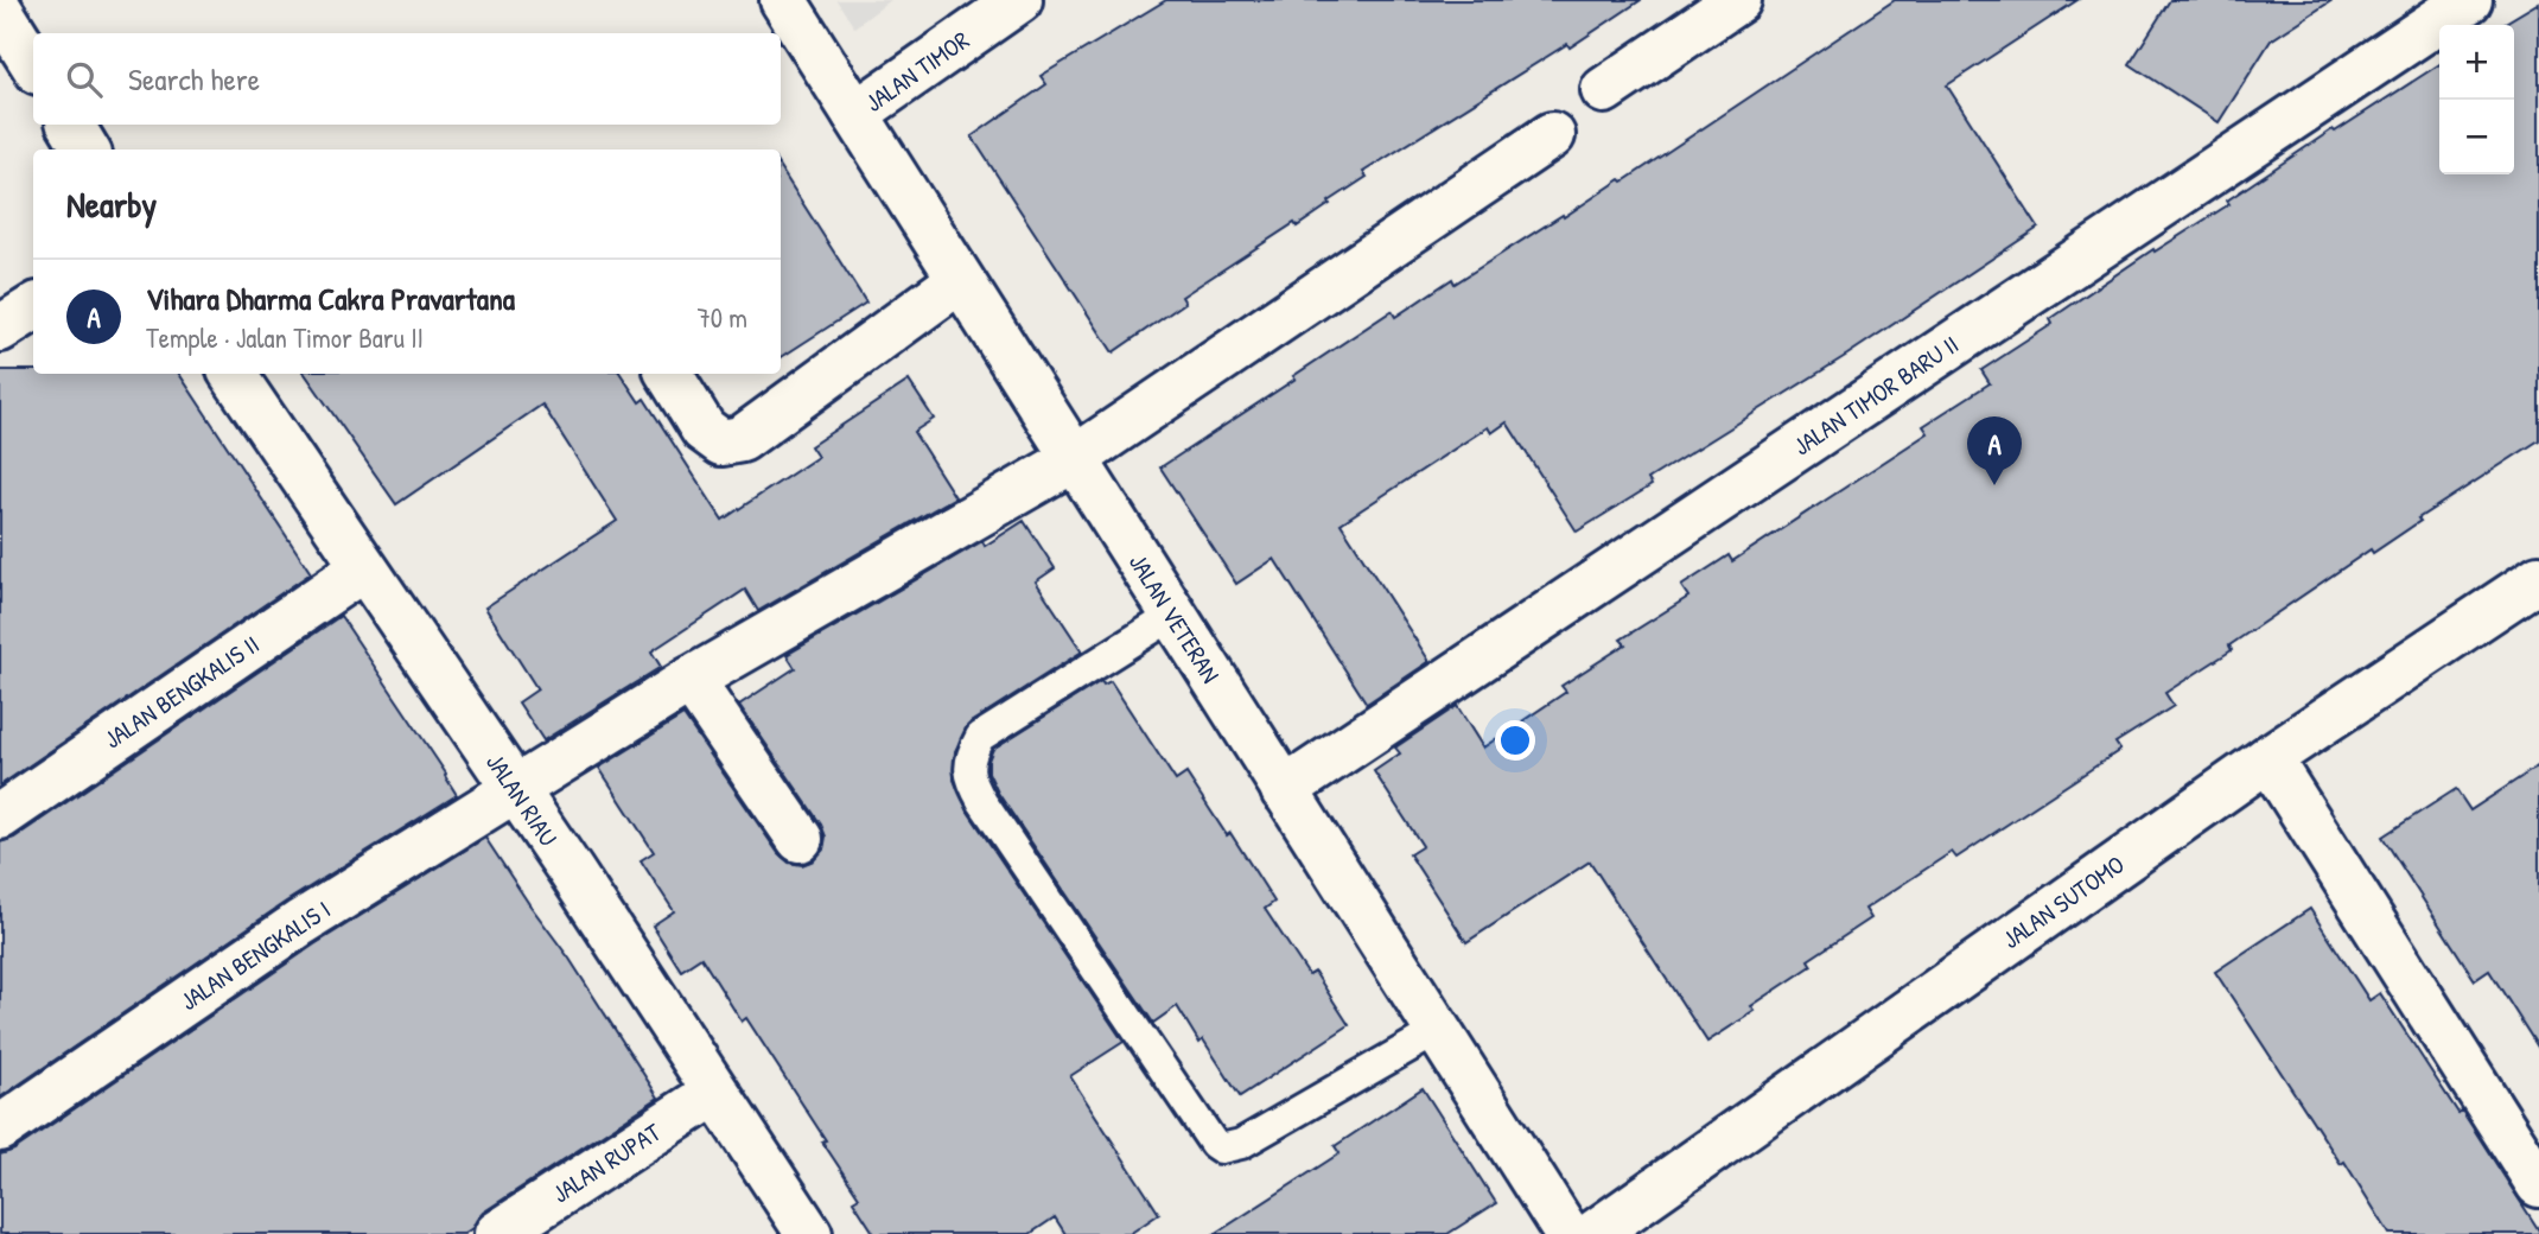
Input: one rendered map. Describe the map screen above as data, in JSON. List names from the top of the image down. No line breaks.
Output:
{"streets":{"street":["JALAN TIMOR","JALAN TIMOR BARU II","JALAN VETERAN","JALAN BENGKALIS II","JALAN RIAU","JALAN SUTOMO","JALAN BENGKALIS I","JALAN RUPAT"]},"crossings":[["JALAN TIMOR","JALAN VETERAN"],["JALAN TIMOR BARU II","JALAN VETERAN"],["JALAN VETERAN","JALAN BENGKALIS I"],["JALAN BENGKALIS II","JALAN RIAU"],["JALAN RIAU","JALAN BENGKALIS I"],["JALAN RIAU","JALAN RUPAT"]],"page":{"map_buttons":["+","−"],"search":"Search here","heading":"Nearby","list":[{"mark":"A","name":"Vihara Dharma Cakra Pravartana","note":"Temple · Jalan Timor Baru II","value":"70 m"}],"pins":"A"}}
